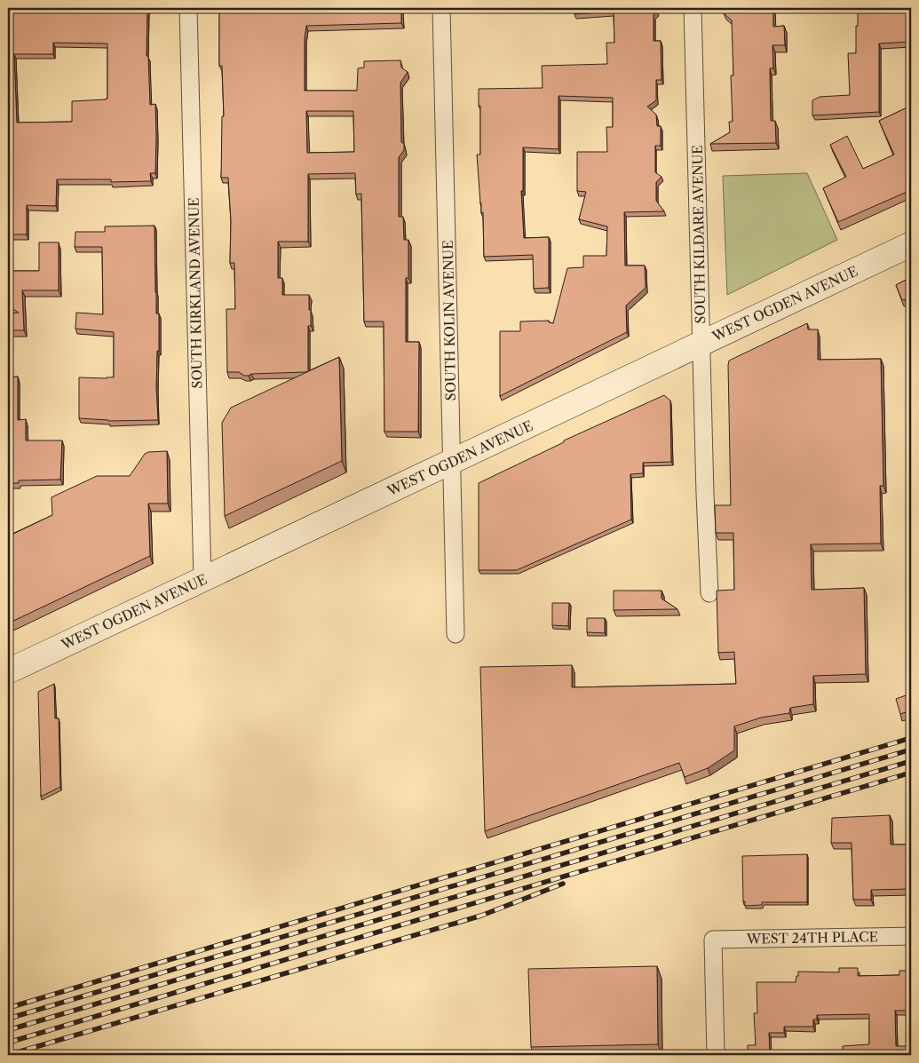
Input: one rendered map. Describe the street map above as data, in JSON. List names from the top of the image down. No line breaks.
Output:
{"streets":{"main road":["WEST OGDEN AVENUE"],"street":["SOUTH KILDARE AVENUE","SOUTH KIRKLAND AVENUE","SOUTH KOLIN AVENUE","WEST 24TH PLACE"]},"crossings":[["SOUTH KILDARE AVENUE","WEST OGDEN AVENUE"],["SOUTH KIRKLAND AVENUE","WEST OGDEN AVENUE"],["WEST OGDEN AVENUE","SOUTH KOLIN AVENUE"]]}
